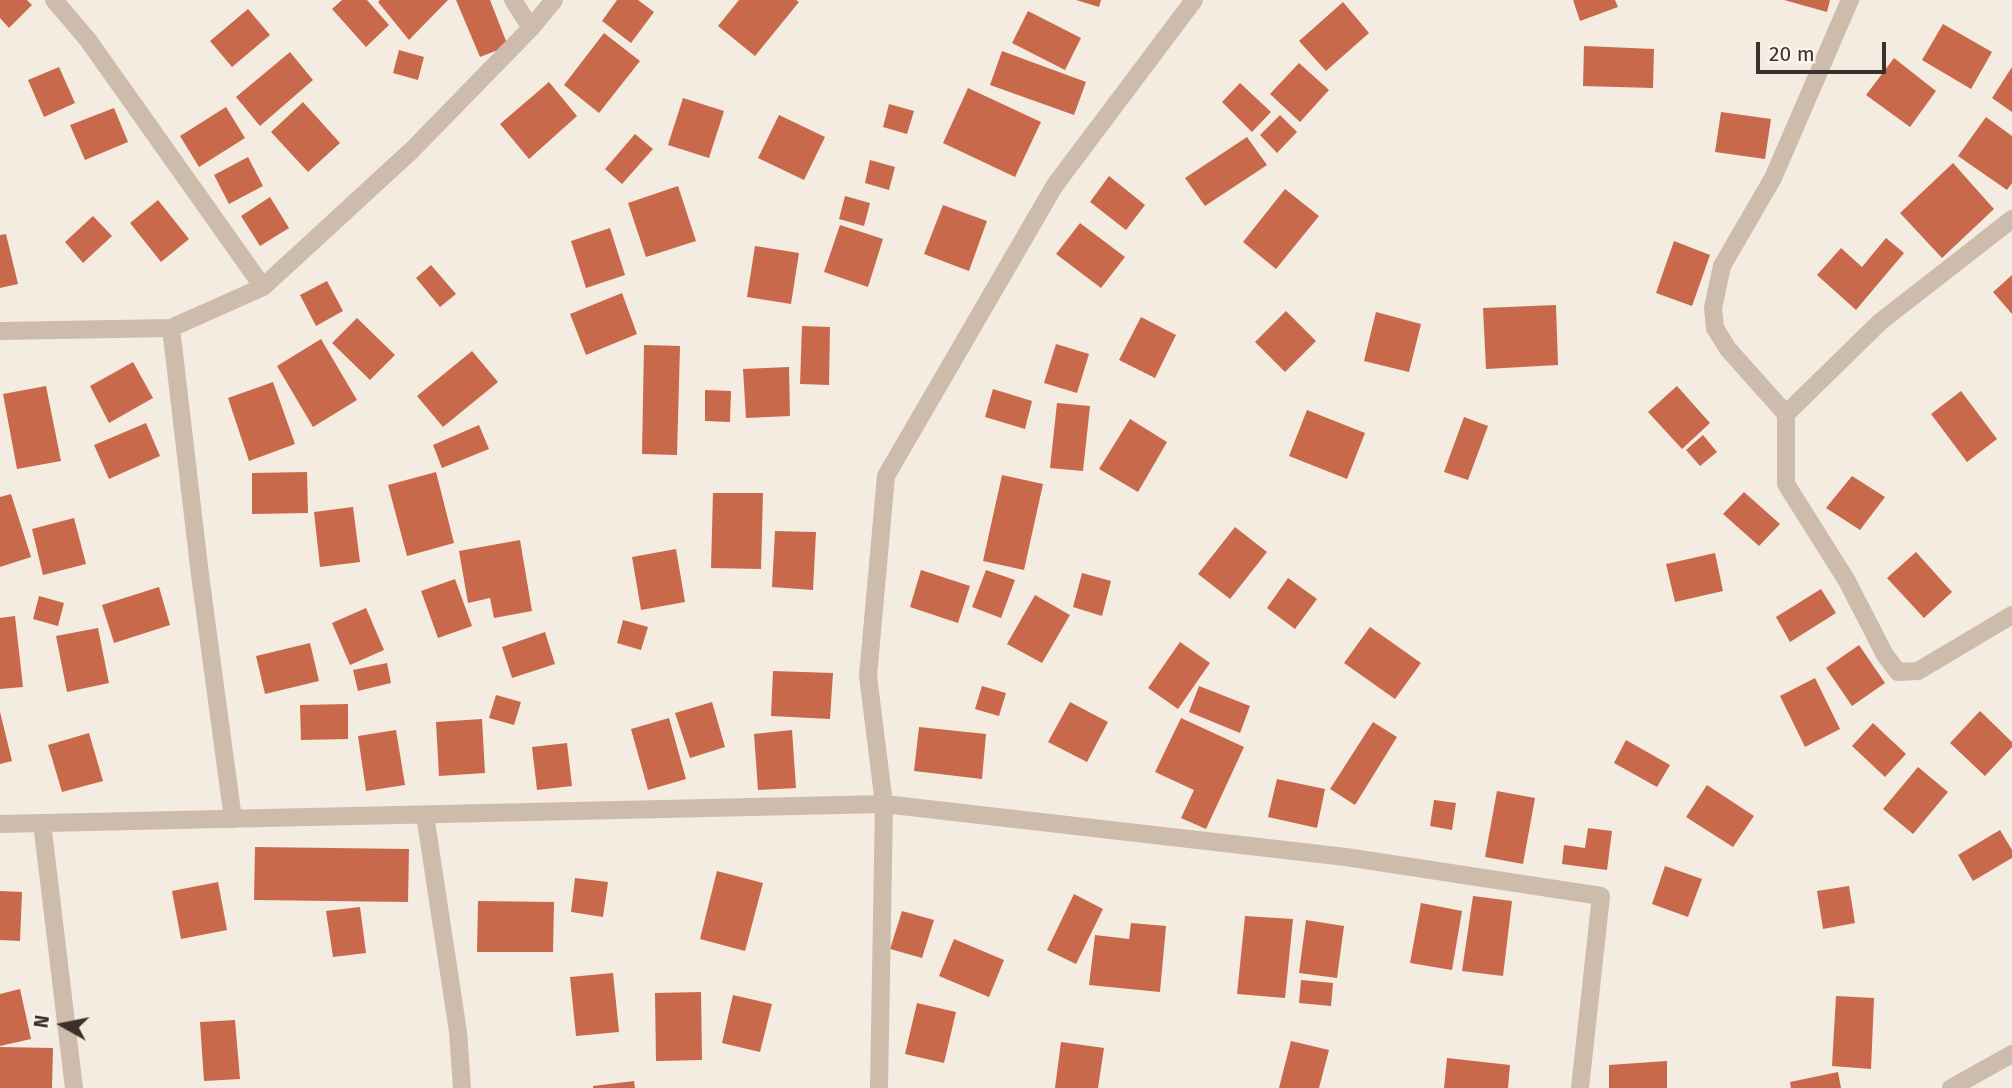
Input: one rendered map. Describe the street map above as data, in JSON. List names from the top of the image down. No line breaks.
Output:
{"scale_bar":"20 m","north":"left"}
